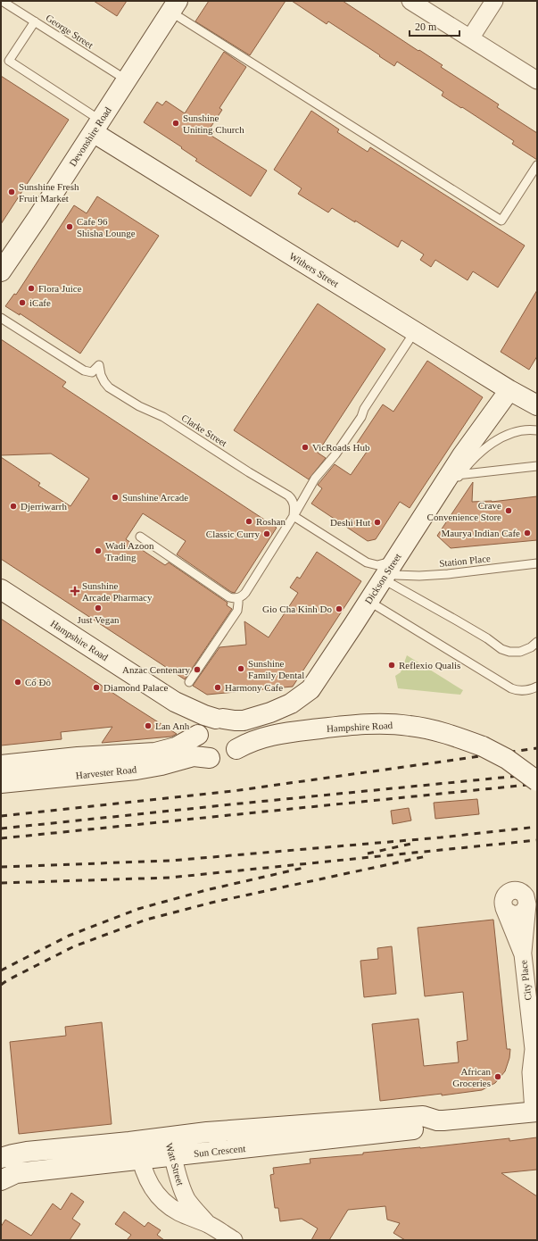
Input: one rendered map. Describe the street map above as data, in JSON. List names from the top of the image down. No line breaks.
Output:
{"streets":{"street":["Devonshire Road","Withers Street","Dickson Street","Hampshire Road","Harvester Road","City Place","Sun Crescent","Watt Street"],"lane":["George Street","Clarke Street","Station Place"]},"crossings":[["George Street","Devonshire Road"],["Devonshire Road","Withers Street"],["Withers Street","Dickson Street"],["Station Place","Dickson Street"],["Dickson Street","Hampshire Road"],["Dickson Street","Harvester Road"],["Hampshire Road","Harvester Road"],["City Place","Sun Crescent"],["Sun Crescent","Watt Street"]],"places":{"other":["Sunshine Uniting Church","Sunshine Fresh Fruit Market","Cafe 96 Shisha Lounge","Flora Juice","iCafe","VicRoads Hub","Sunshine Arcade","Djerriwarrh","Crave Convenience Store","Roshan","Deshi Hut","Maurya Indian Cafe","Classic Curry","Wadi Azoon Trading","Just Vegan","Gio Cha Kinh Do","Reflexio Qualis","Sunshine Family Dental","Anzac Centenary","Cố Đô","Diamond Palace","Harmony Cafe","Lan Anh","African Groceries"],"health":["Sunshine Arcade Pharmacy"]},"scale_bar":"20 m"}
